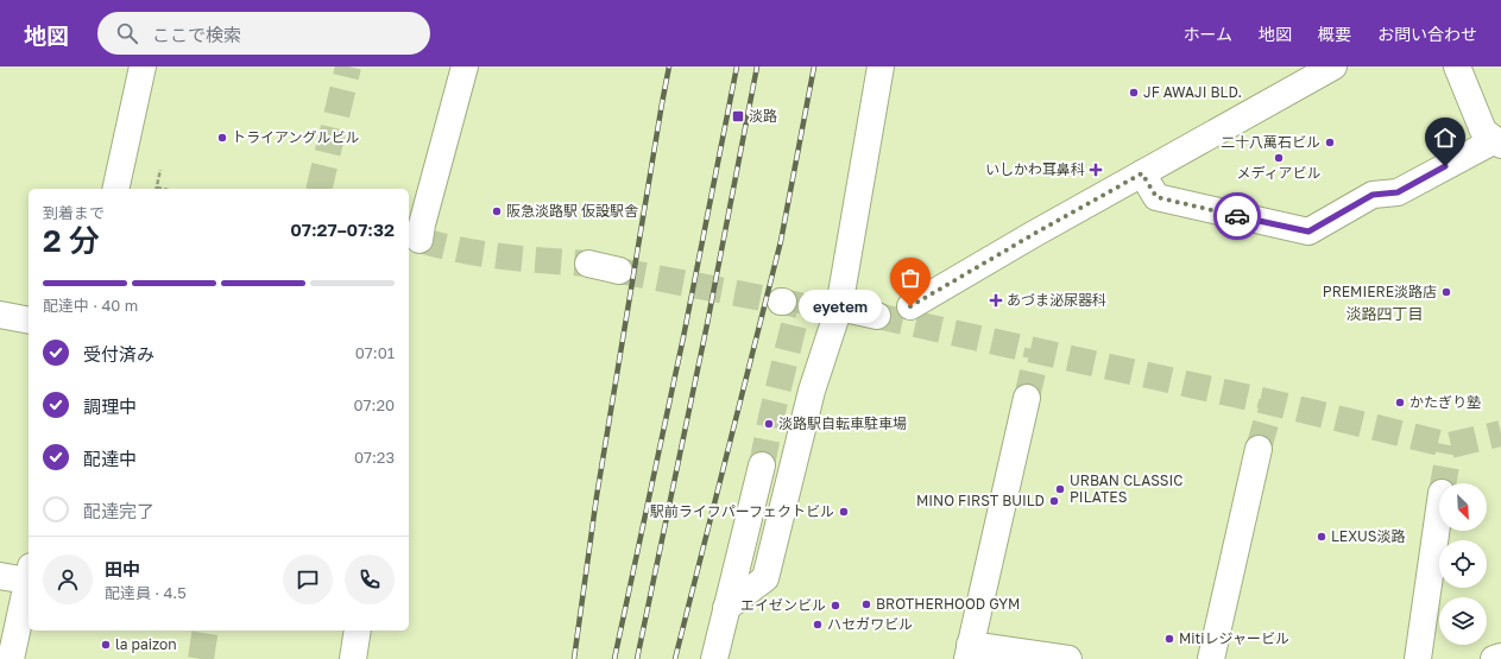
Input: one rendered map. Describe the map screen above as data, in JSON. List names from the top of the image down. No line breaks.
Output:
{"districts":["淡路四丁目"],"places":{"other":["JF AWAJI BLD.","トライアングルビル","二十八萬石ビル","メディアビル","阪急淡路駅 仮設駅舎","PREMIERE淡路店","eyetem","かたぎり塾","淡路駅自転車駐車場","URBAN CLASSIC PILATES","MINO FIRST BUILD","駅前ライフパーフェクトビル","LEXUS淡路","BROTHERHOOD GYM","エイゼンビル","ハセガワビル","Mitiレジャービル","la paizon"],"transit":["淡路"],"health":["いしかわ耳鼻科","あづま泌尿器科"]},"north":"bottom right","page":{"header":"地図","search":"ここで検索","nav":["ホーム","地図","概要","お問い合わせ"],"heading":["2 分","到着まで","07:27–07:32"],"panel":["田中","配達員 · 4.5"],"bar":"配達中 · 40 m","bubble":"eyetem","list":[["受付済み","07:01"],["調理中","07:20"],["配達中","07:23"],"配達完了"]}}
